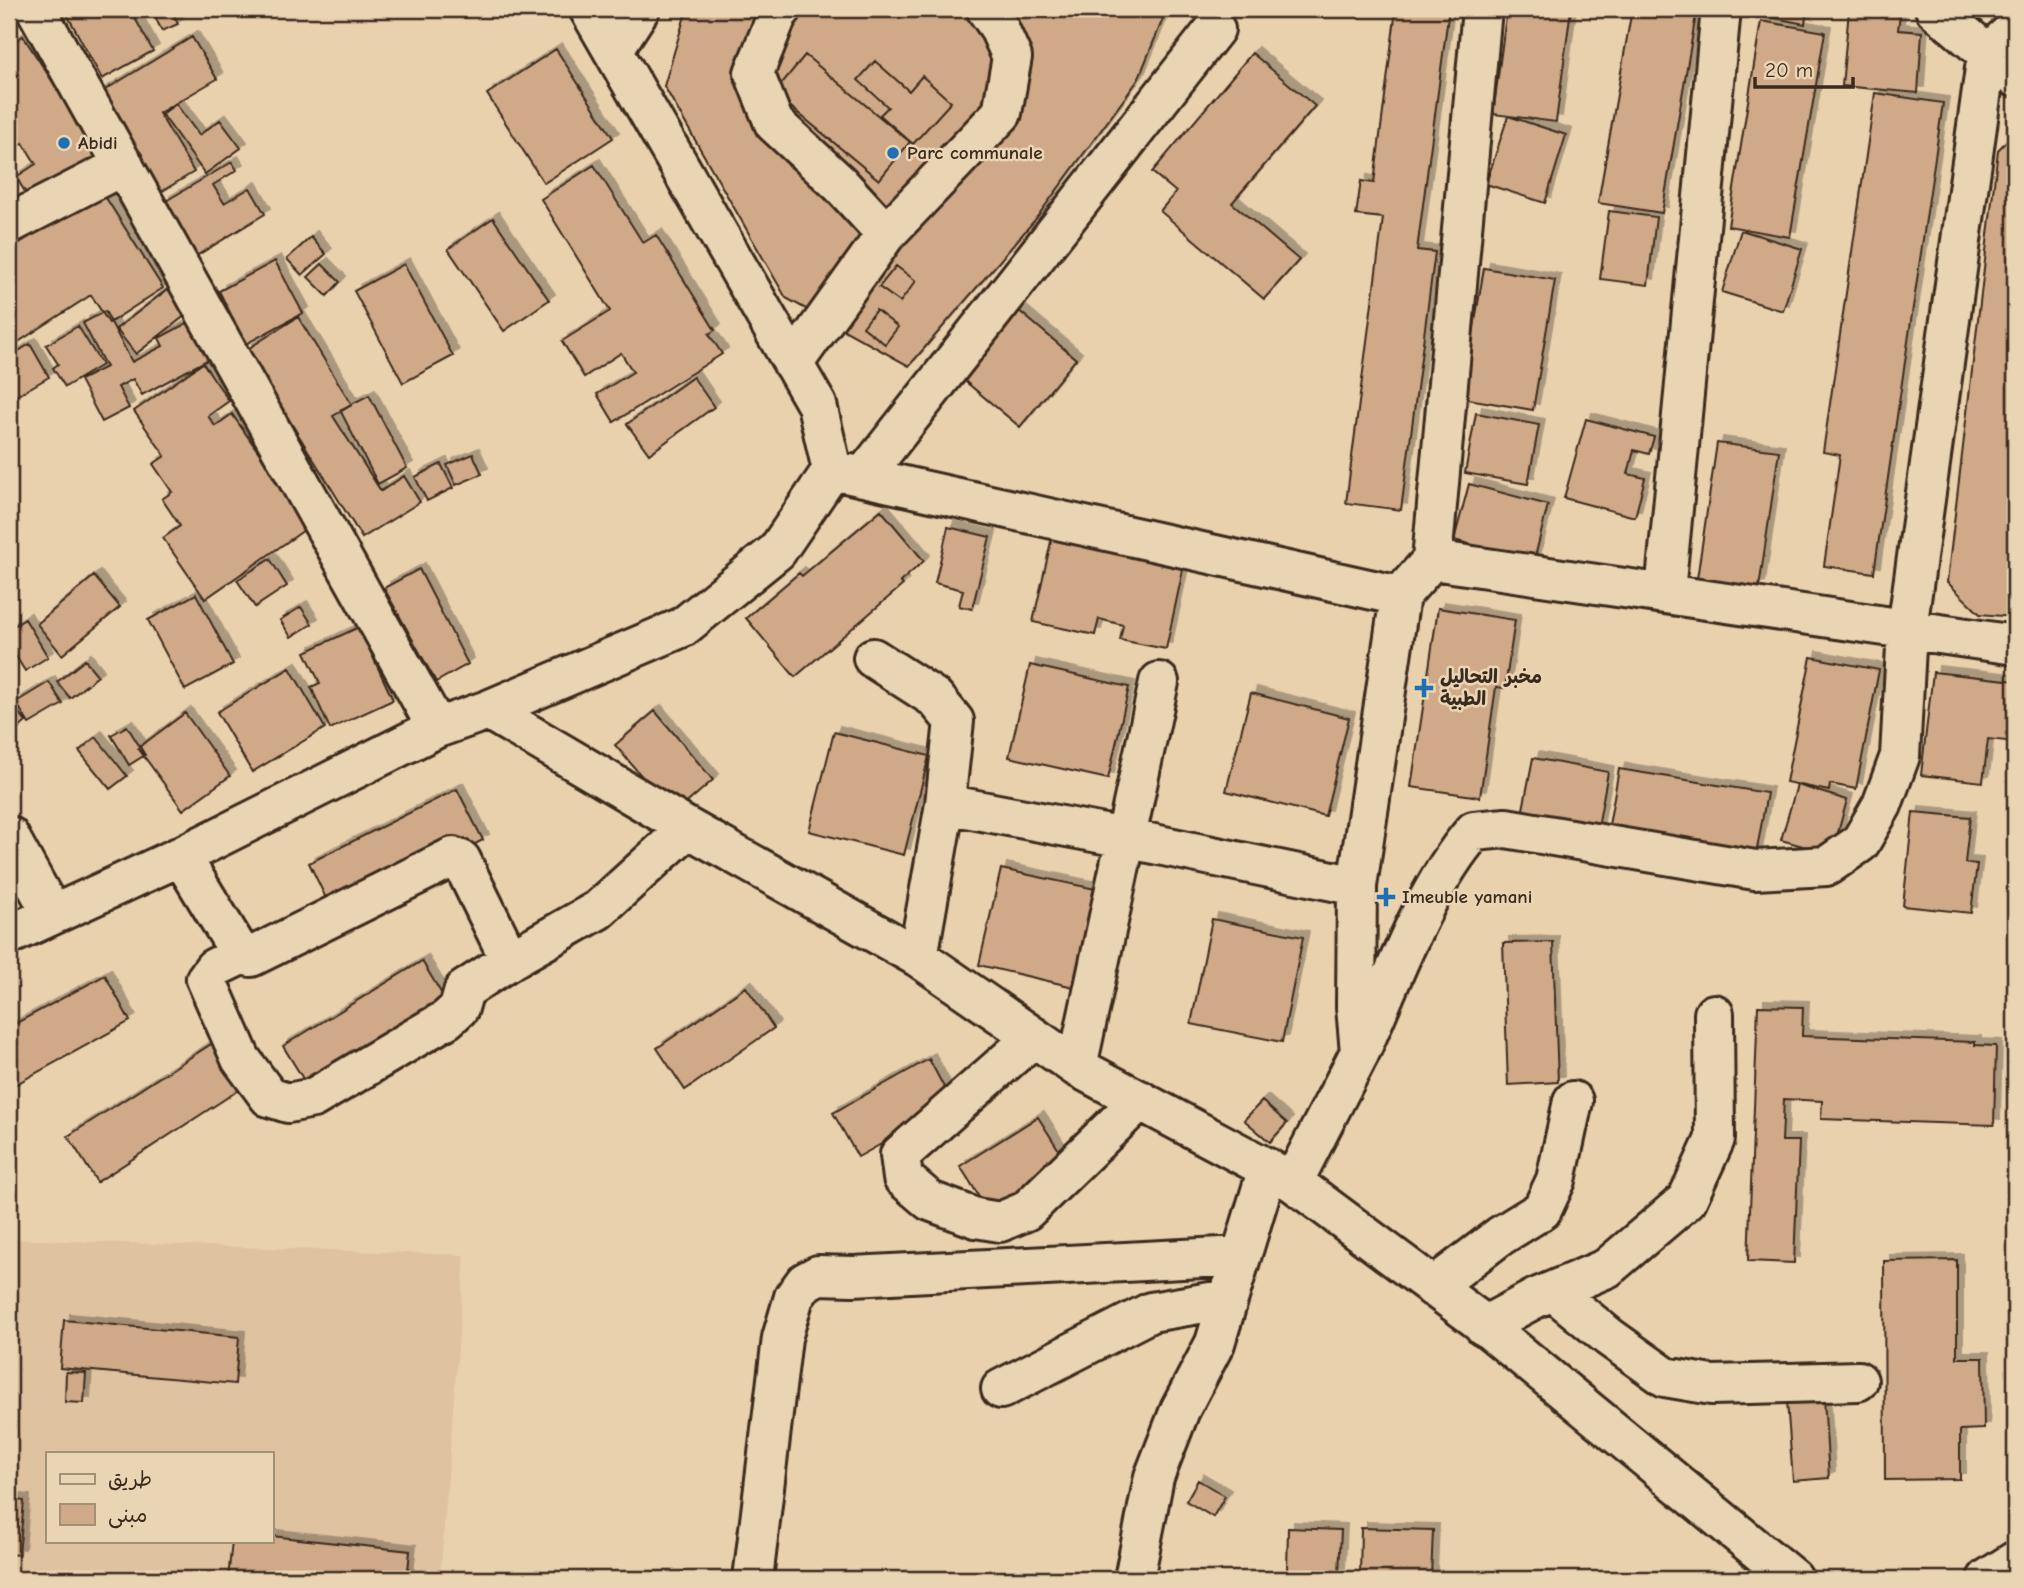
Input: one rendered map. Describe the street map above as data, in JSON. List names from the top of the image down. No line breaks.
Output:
{"places":{"other":["Abidi","Parc communale"],"health":["مخبر التحاليل الطبية","Imeuble yamani"]},"legend":["طريق","مبنى"],"scale_bar":"20 m"}
